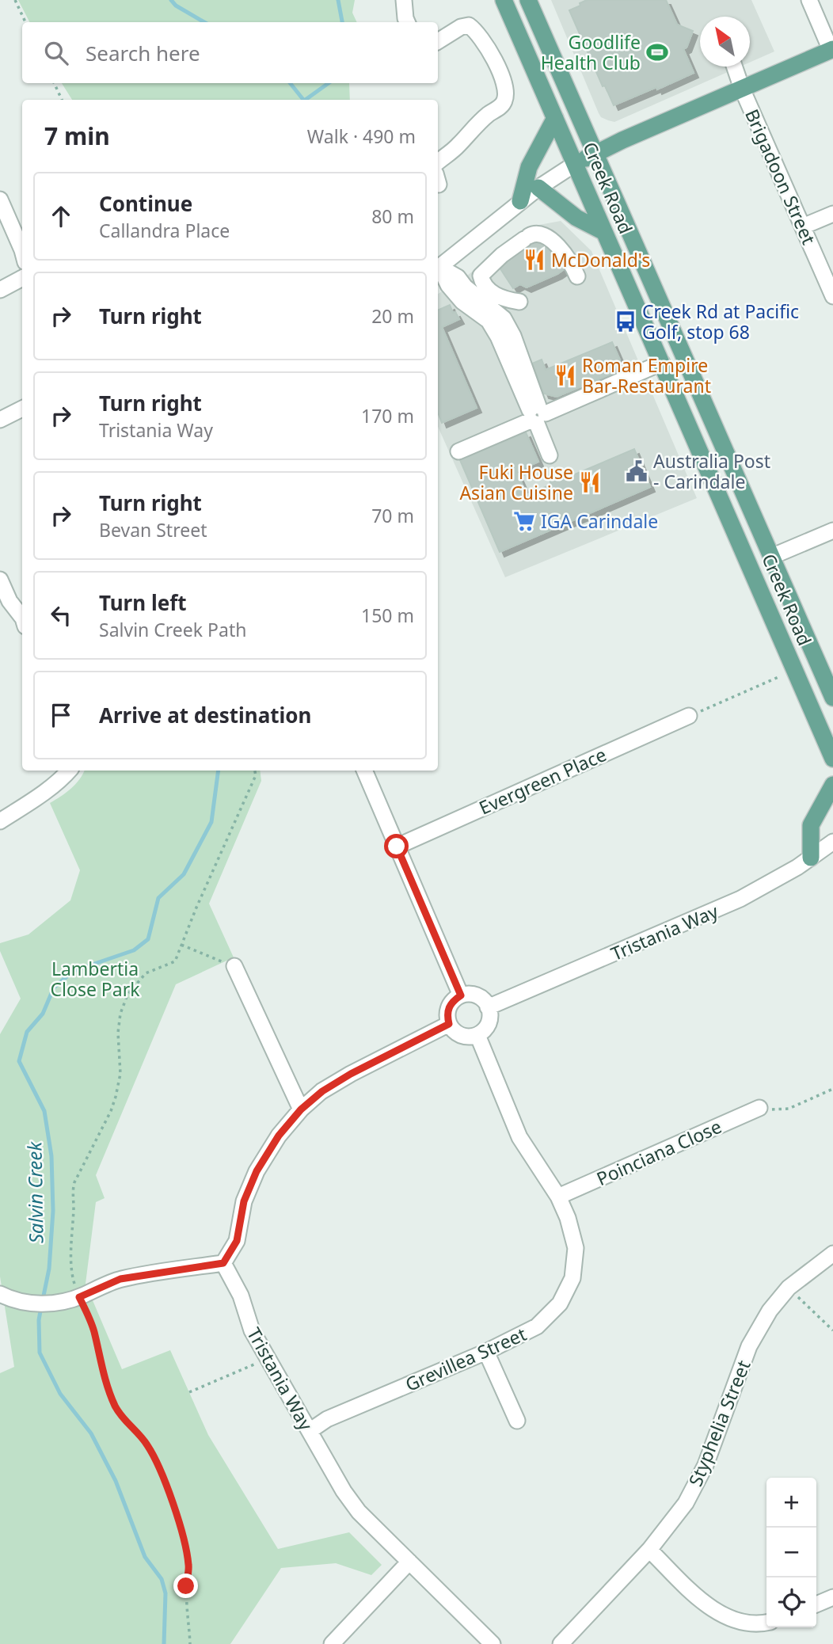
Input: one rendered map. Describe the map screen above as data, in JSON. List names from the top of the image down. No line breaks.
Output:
{"streets":{"main road":["Creek Road"],"street":["Brigadoon Street","Evergreen Place","Tristania Way","Poinciana Close","Grevillea Street","Styphelia Street"]},"crossings":[["Tristania Way","Grevillea Street"],["Poinciana Close","Grevillea Street"]],"water":["Salvin Creek"],"parks":["Lambertia Close Park"],"places":{"sports":["Goodlife Health Club"],"restaurant":["McDonald's","Roman Empire Bar-Restaurant","Fuki House Asian Cuisine"],"bus stop":["Creek Rd at Pacific Golf, stop 68"],"public building":["Australia Post - Carindale"],"supermarket":["IGA Carindale"]},"north":"top left","page":{"search":"Search here","heading":["7 min","Walk · 490 m"],"list":[["Continue","Callandra Place","80 m"],["Turn right","20 m"],["Turn right","Tristania Way","170 m"],["Turn right","Bevan Street","70 m"],["Turn left","Salvin Creek Path","150 m"],"Arrive at destination"],"map_buttons":["+","−"]}}
